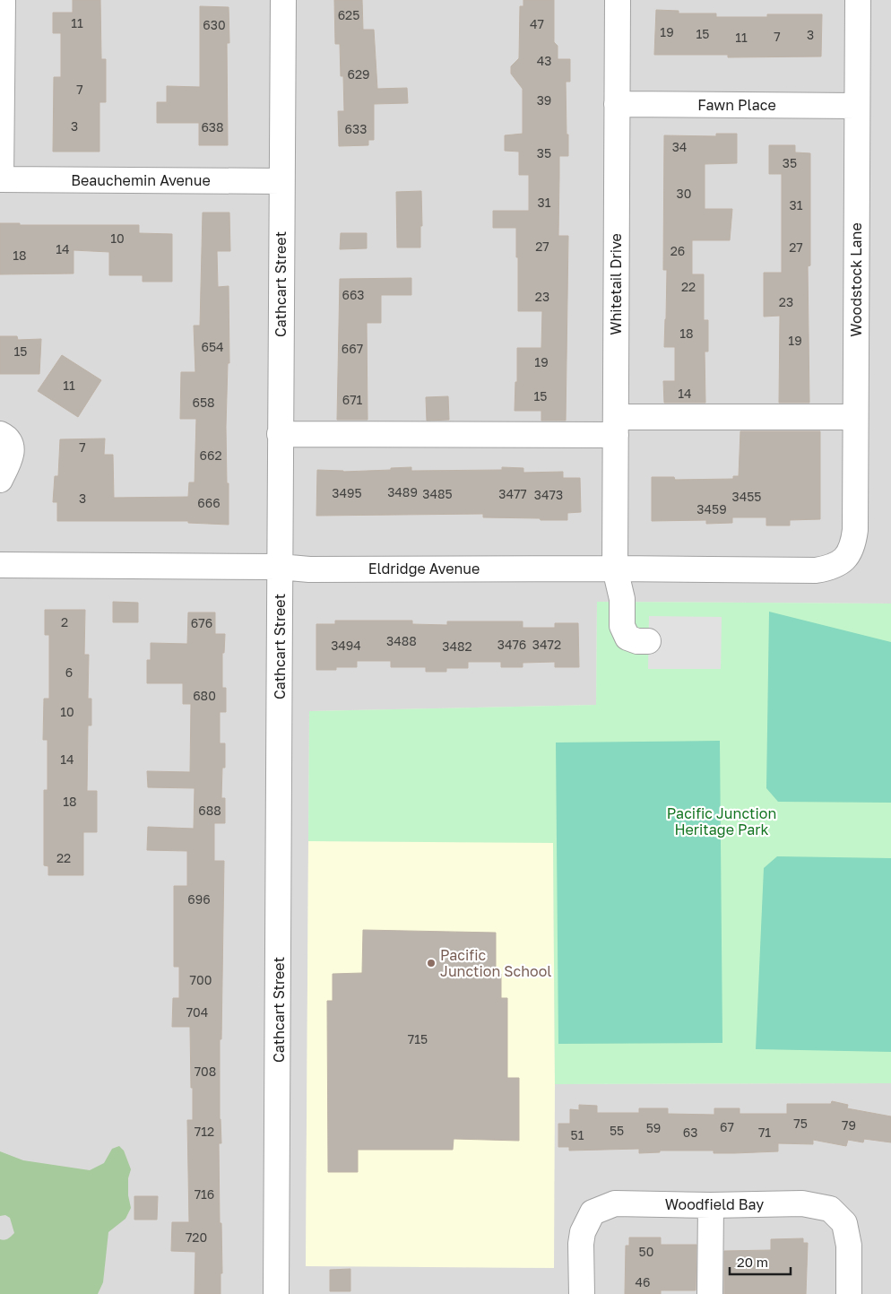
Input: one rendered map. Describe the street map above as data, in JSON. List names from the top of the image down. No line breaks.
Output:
{"streets":{"street":["Fawn Place","Beauchemin Avenue","Woodstock Lane","Cathcart Street","Whitetail Drive","Eldridge Avenue","Woodfield Bay"]},"crossings":[["Fawn Place","Woodstock Lane"],["Fawn Place","Whitetail Drive"],["Beauchemin Avenue","Cathcart Street"],["Woodstock Lane","Eldridge Avenue"],["Cathcart Street","Eldridge Avenue"],["Whitetail Drive","Eldridge Avenue"]],"parks":["Pacific Junction Heritage Park"],"places":["Pacific Junction School"],"house_numbers":["625","11","47","630","19","15","3","7","11","43","629","7","39","3","638","633","34","35","35","30","31","31","10","27","27","14","26","18","22","663","23","23","18","19","654","667","15","19","11","14","15","671","658","7","662","3489","3495","3485","3477","3473","3455","3","666","3459","2","676","3488","3476","3472","3494","3482","6","680","10","14","18","688","22","696","700","704","715","708","75","79","67","59","55","712","63","71","51","716","720","50","46"],"scale_bar":"20 m"}
